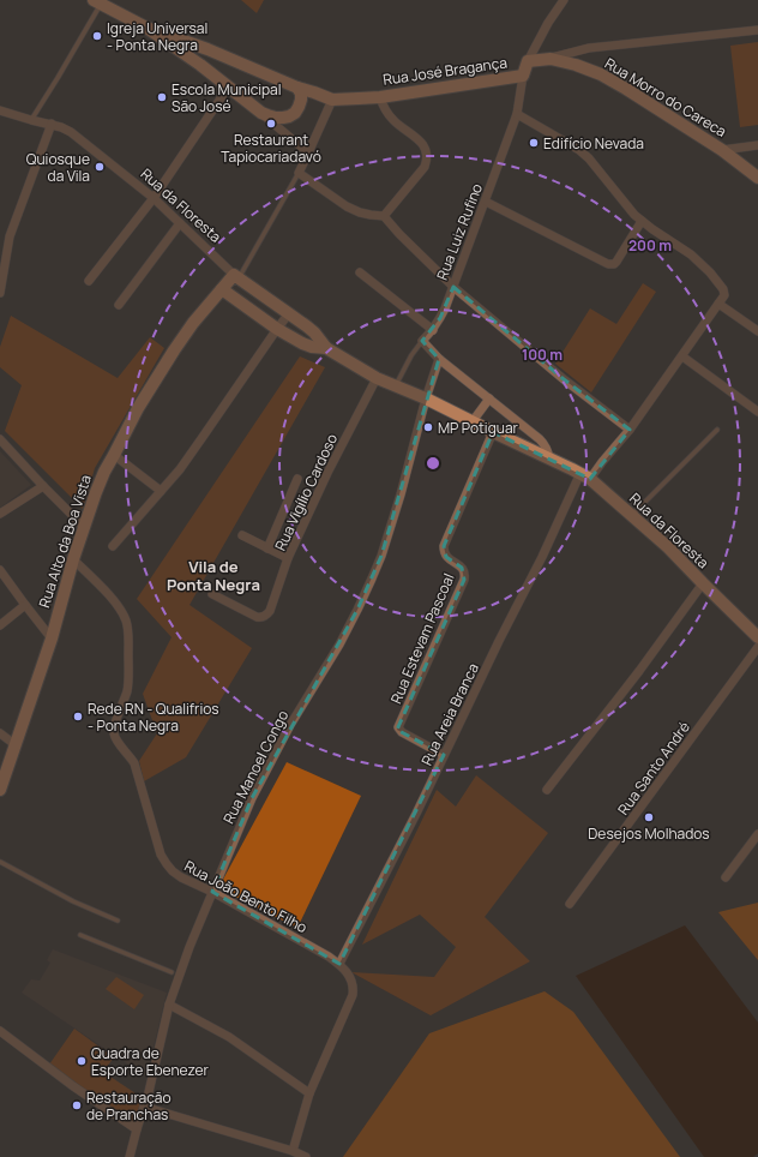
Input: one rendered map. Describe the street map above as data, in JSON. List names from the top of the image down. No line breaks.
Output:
{"streets":{"street":["Rua José Bragança","Rua Morro do Careca","Rua da Floresta","Rua Luiz Rufino","Rua Vigílio Cardoso","Rua Alto da Boa Vista","Rua Estevam Pascoal","Rua Areia Branca","Rua Manoel Congo","Rua Santo André","Rua João Bento Filho"]},"crossings":[["Rua José Bragança","Rua Morro do Careca"],["Rua José Bragança","Rua Luiz Rufino"],["Rua da Floresta","Rua Luiz Rufino"],["Rua da Floresta","Rua Vigílio Cardoso"],["Rua da Floresta","Rua Alto da Boa Vista"],["Rua da Floresta","Rua Estevam Pascoal"],["Rua da Floresta","Rua Areia Branca"],["Rua da Floresta","Rua Manoel Congo"],["Rua Alto da Boa Vista","Rua João Bento Filho"],["Rua Estevam Pascoal","Rua Areia Branca"],["Rua Areia Branca","Rua João Bento Filho"],["Rua Manoel Congo","Rua João Bento Filho"]],"districts":["Vila de Ponta Negra"],"places":["Igreja Universal - Ponta Negra","Escola Municipal São José","Restaurant Tapiocariadavó","Edifício Nevada","Quiosque da Vila","MP Potiguar","Rede RN - Qualifrios - Ponta Negra","Desejos Molhados","Quadra de Esporte Ebenezer","Restauração de Pranchas"],"rings":["200 m","100 m"]}
